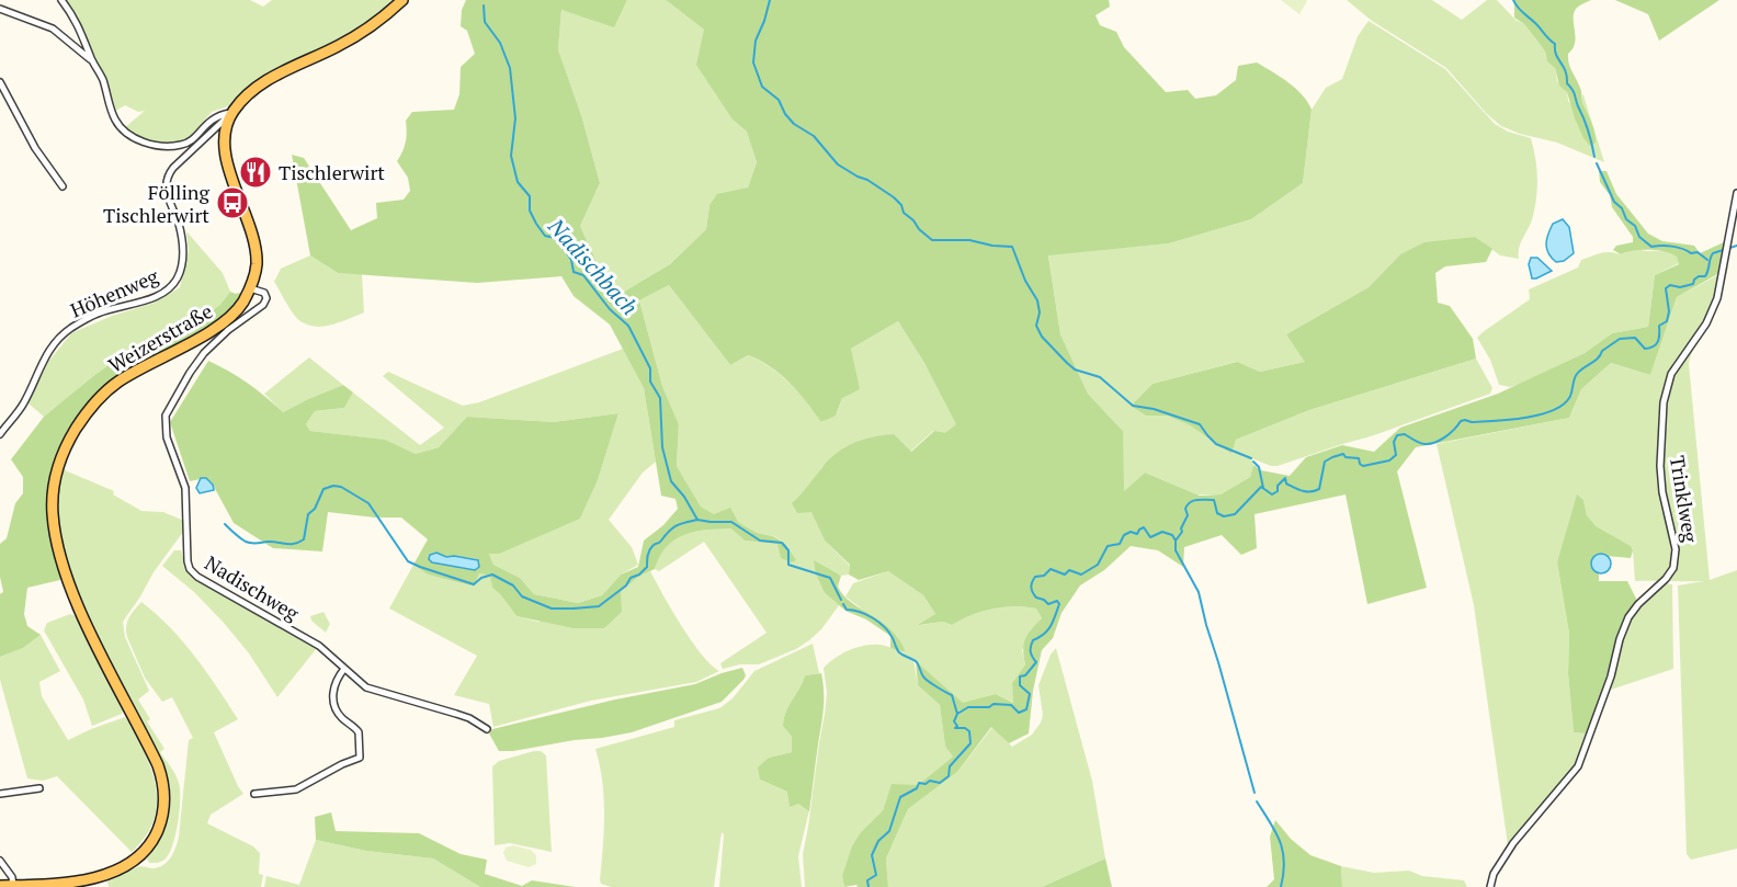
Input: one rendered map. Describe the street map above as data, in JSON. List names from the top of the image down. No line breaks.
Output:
{"streets":{"main road":["Weizerstraße"],"street":["Höhenweg","Trinklweg","Nadischweg"]},"crossings":[["Höhenweg","Weizerstraße"],["Weizerstraße","Nadischweg"]],"water":["Nadischbach"],"places":{"restaurant":["Tischlerwirt"],"bus stop":["Fölling Tischlerwirt"]}}
